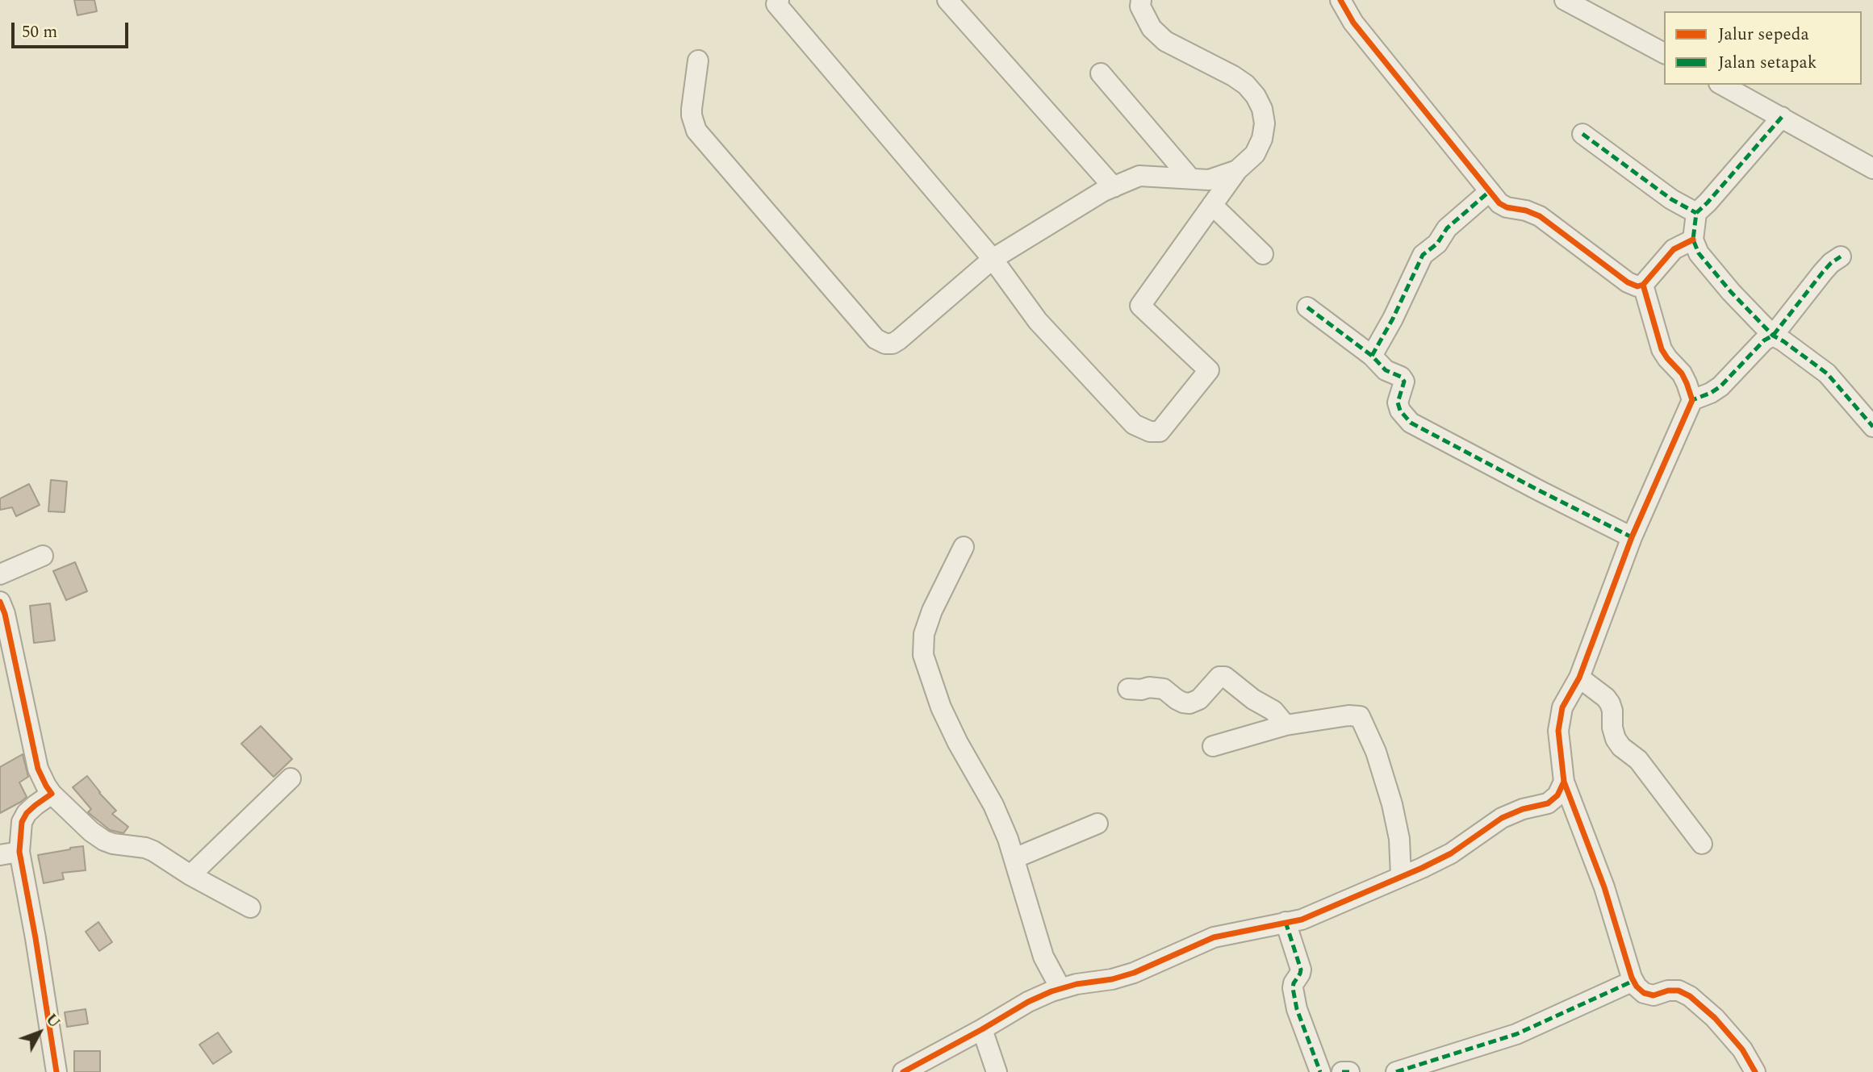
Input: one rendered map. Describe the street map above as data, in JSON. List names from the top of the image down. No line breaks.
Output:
{"legend":["Jalur sepeda","Jalan setapak"],"scale_bar":"50 m","north":"top right"}
